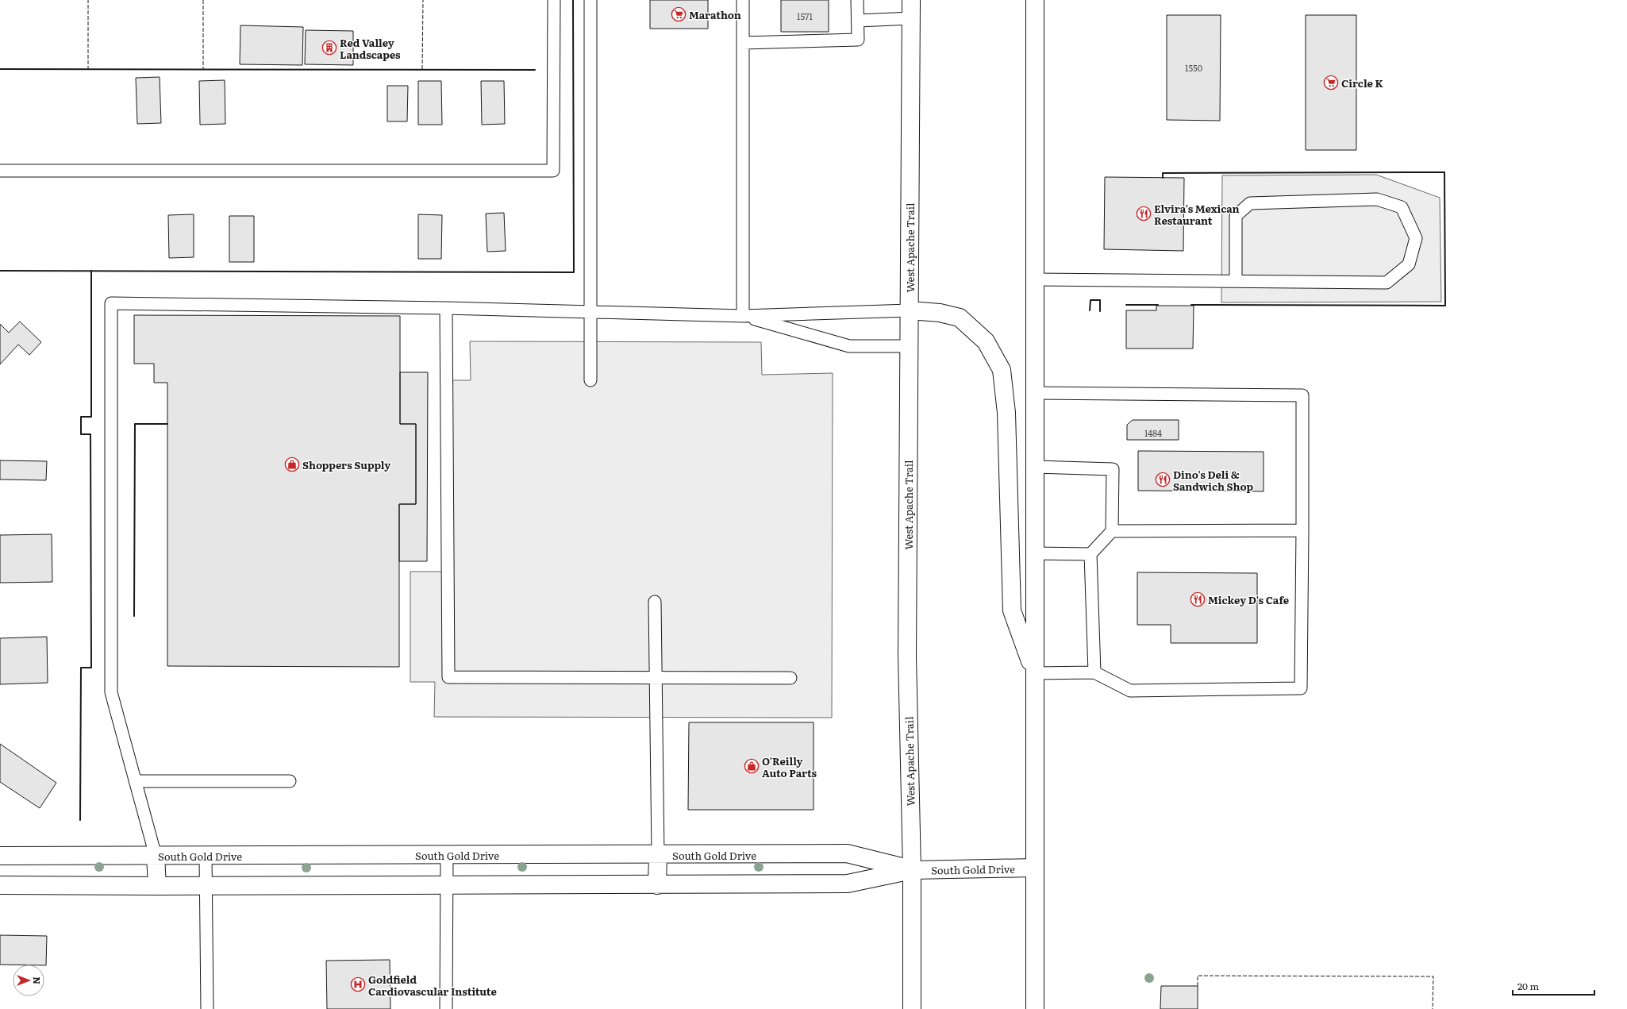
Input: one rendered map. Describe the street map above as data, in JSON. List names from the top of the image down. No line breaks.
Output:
{"streets":{"main road":["West Apache Trail","South Gold Drive"]},"crossings":[["West Apache Trail","South Gold Drive"]],"places":{"supermarket":["Marathon","Circle K"],"building":["Red Valley Landscapes"],"restaurant":["Elvira's Mexican Restaurant","Dino's Deli & Sandwich Shop","Mickey D's Cafe"],"shop":["Shoppers Supply","O'Reilly Auto Parts"],"hospital":["Goldfield Cardiovascular Institute"]},"house_numbers":["1571","1550","1484"],"scale_bar":"20 m","north":"right"}
